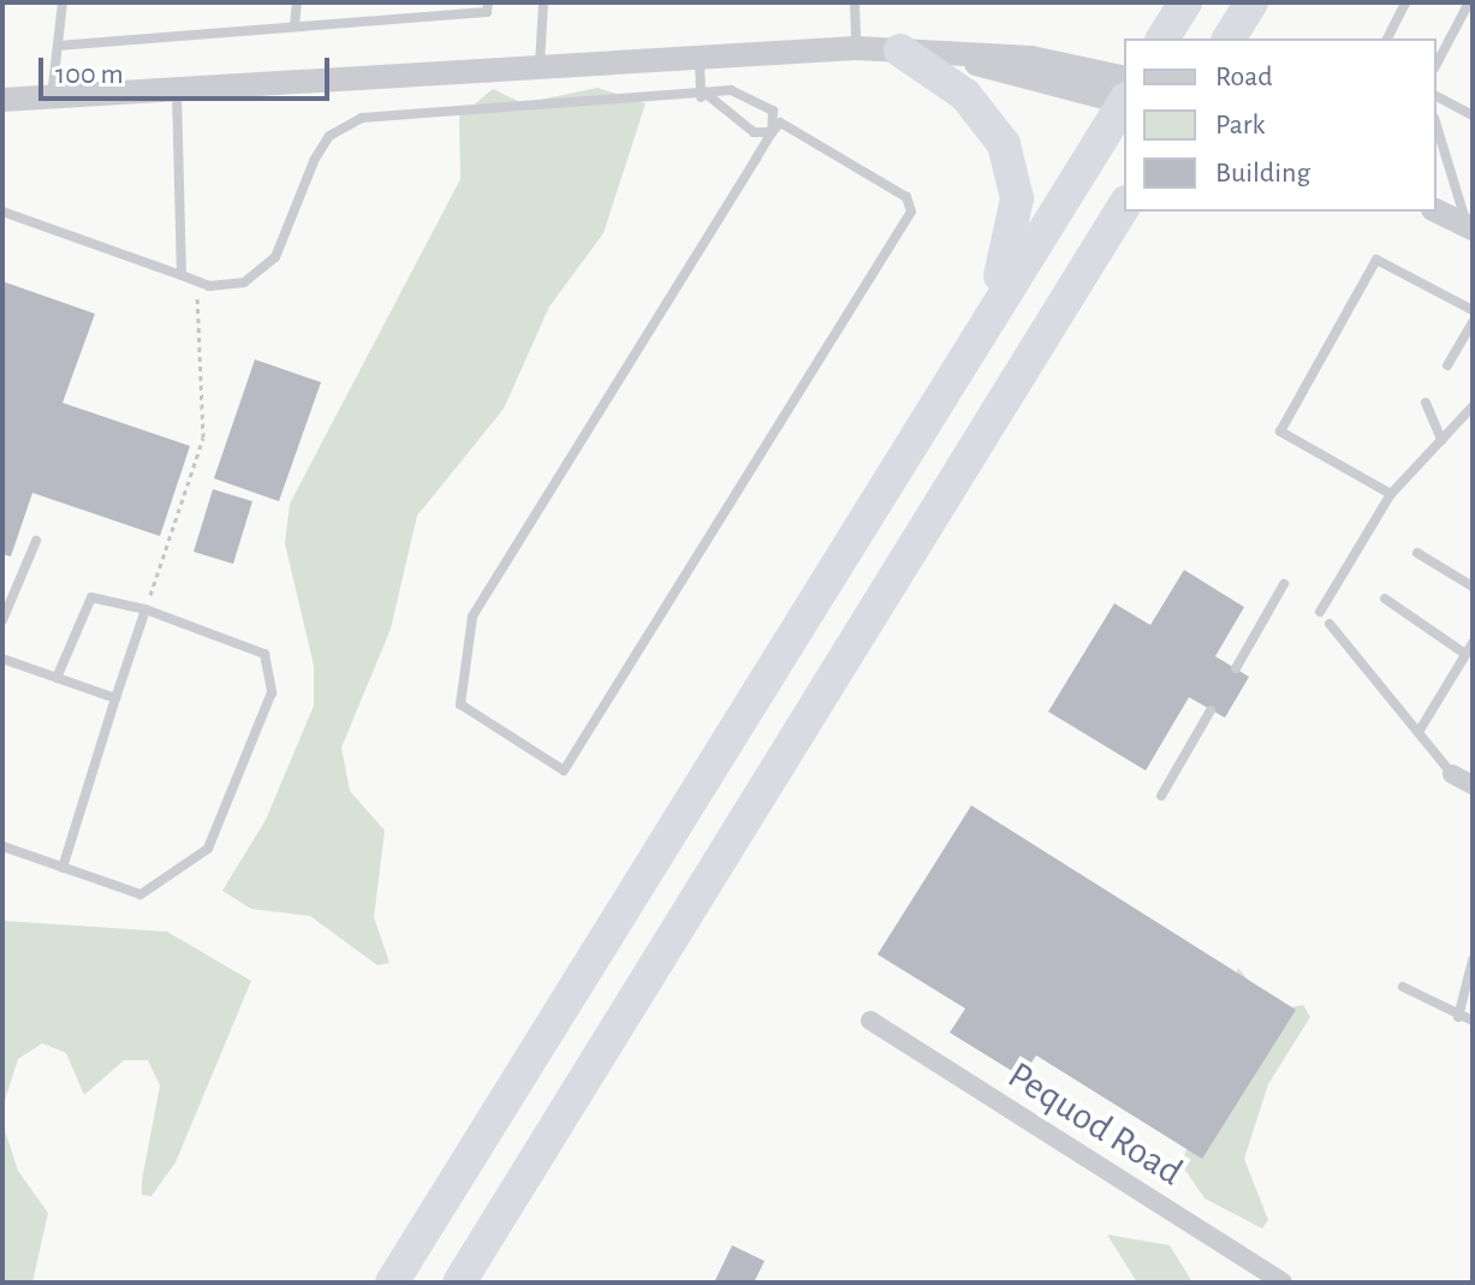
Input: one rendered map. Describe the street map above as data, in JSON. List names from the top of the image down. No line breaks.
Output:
{"streets":{"street":["Pequod Road"]},"legend":["Road","Park","Building"],"scale_bar":"100 m"}
